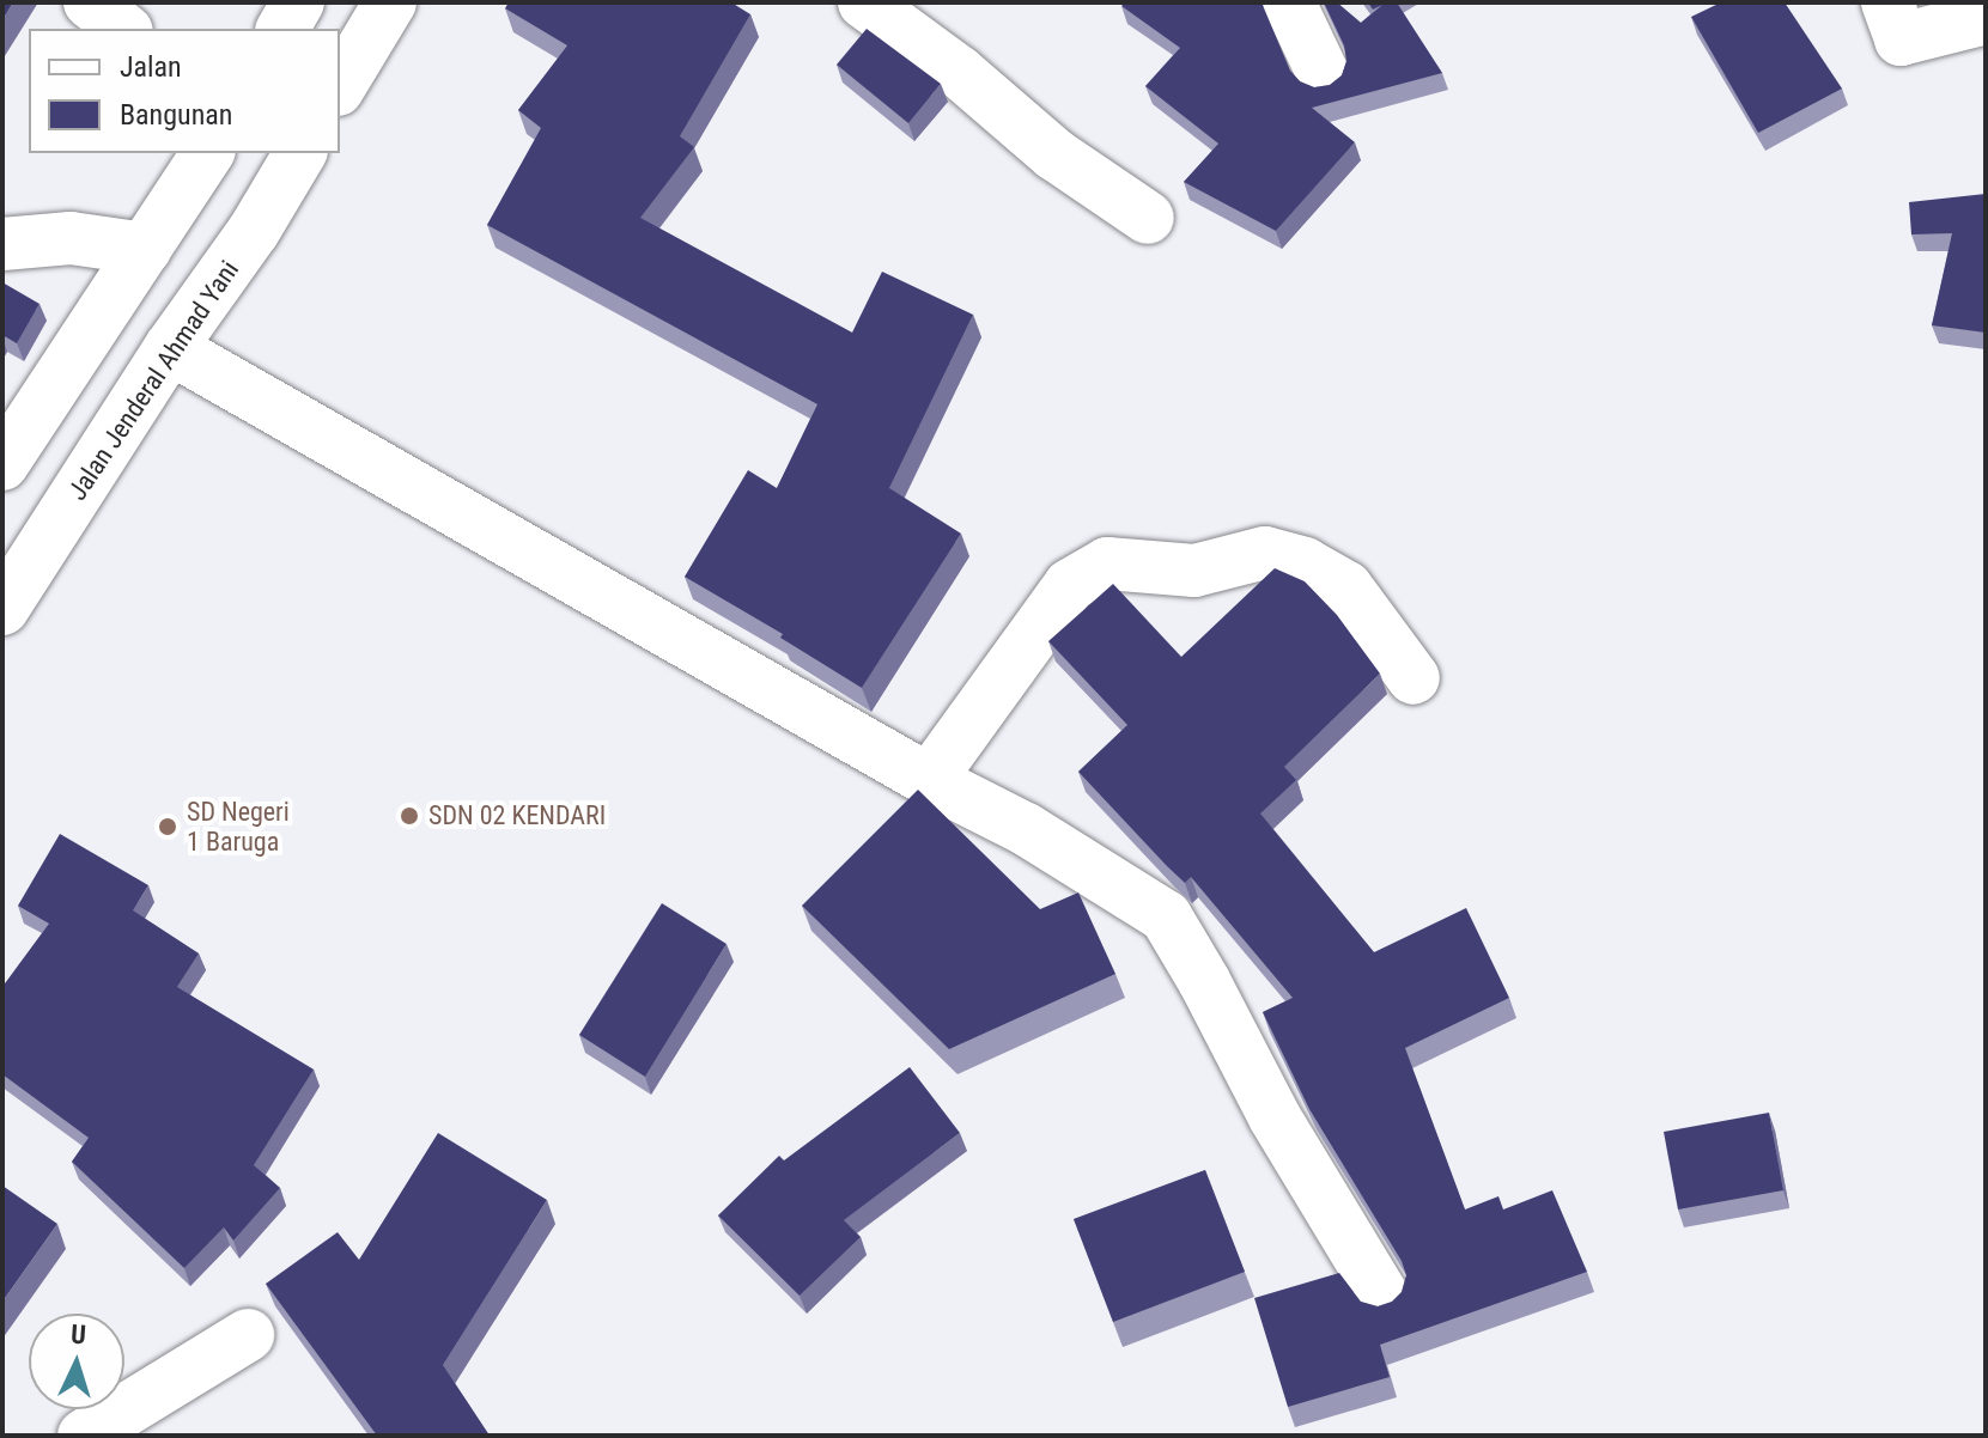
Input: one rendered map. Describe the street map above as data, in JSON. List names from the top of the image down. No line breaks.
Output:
{"streets":{"main road":["Jalan Jenderal Ahmad Yani"]},"places":["SDN 02 KENDARI","SD Negeri 1 Baruga"],"legend":["Jalan","Bangunan"],"north":"top"}
